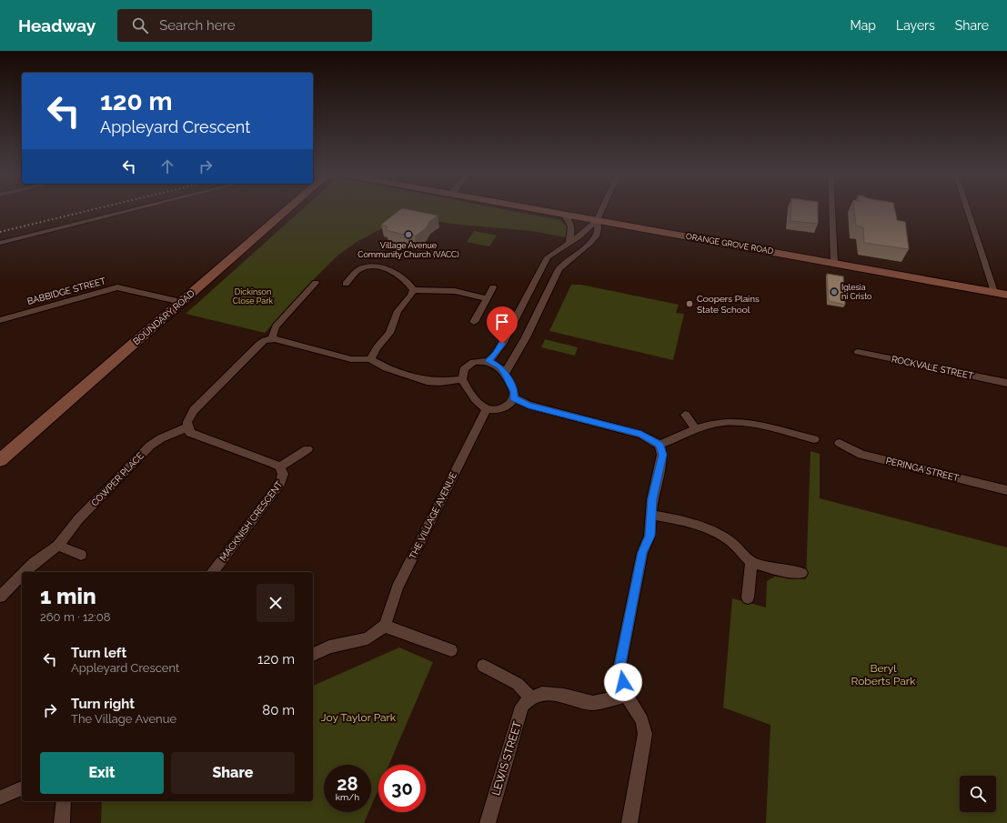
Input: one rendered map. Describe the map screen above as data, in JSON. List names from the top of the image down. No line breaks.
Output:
{"streets":{"main road":["ORANGE GROVE ROAD","BOUNDARY ROAD"],"street":["BABBIDGE STREET","ROCKVALE STREET","PERINGA STREET","COWPER PLACE","THE VILLAGE AVENUE","MACKNISH CRESCENT","LEWIS STREET"]},"crossings":[["BABBIDGE STREET","BOUNDARY ROAD"],["COWPER PLACE","MACKNISH CRESCENT"]],"parks":["Dickinson Close Park","Beryl Roberts Park","Joy Taylor Park"],"places":["Village Avenue Community Church (VACC)","Iglesia ni Cristo","Coopers Plains State School"],"page":{"header":"Headway","search":"Search here","nav":["Map","Layers","Share"],"turn":["120 m","Appleyard Crescent"],"heading":["1 min","260 m · 12:08"],"list":[{"name":"Turn left","note":"Appleyard Crescent","value":"120 m"},{"name":"Turn right","note":"The Village Avenue","value":"80 m"}],"buttons":["Exit","Share"],"speed":"28 km/h","limit":"30"}}
